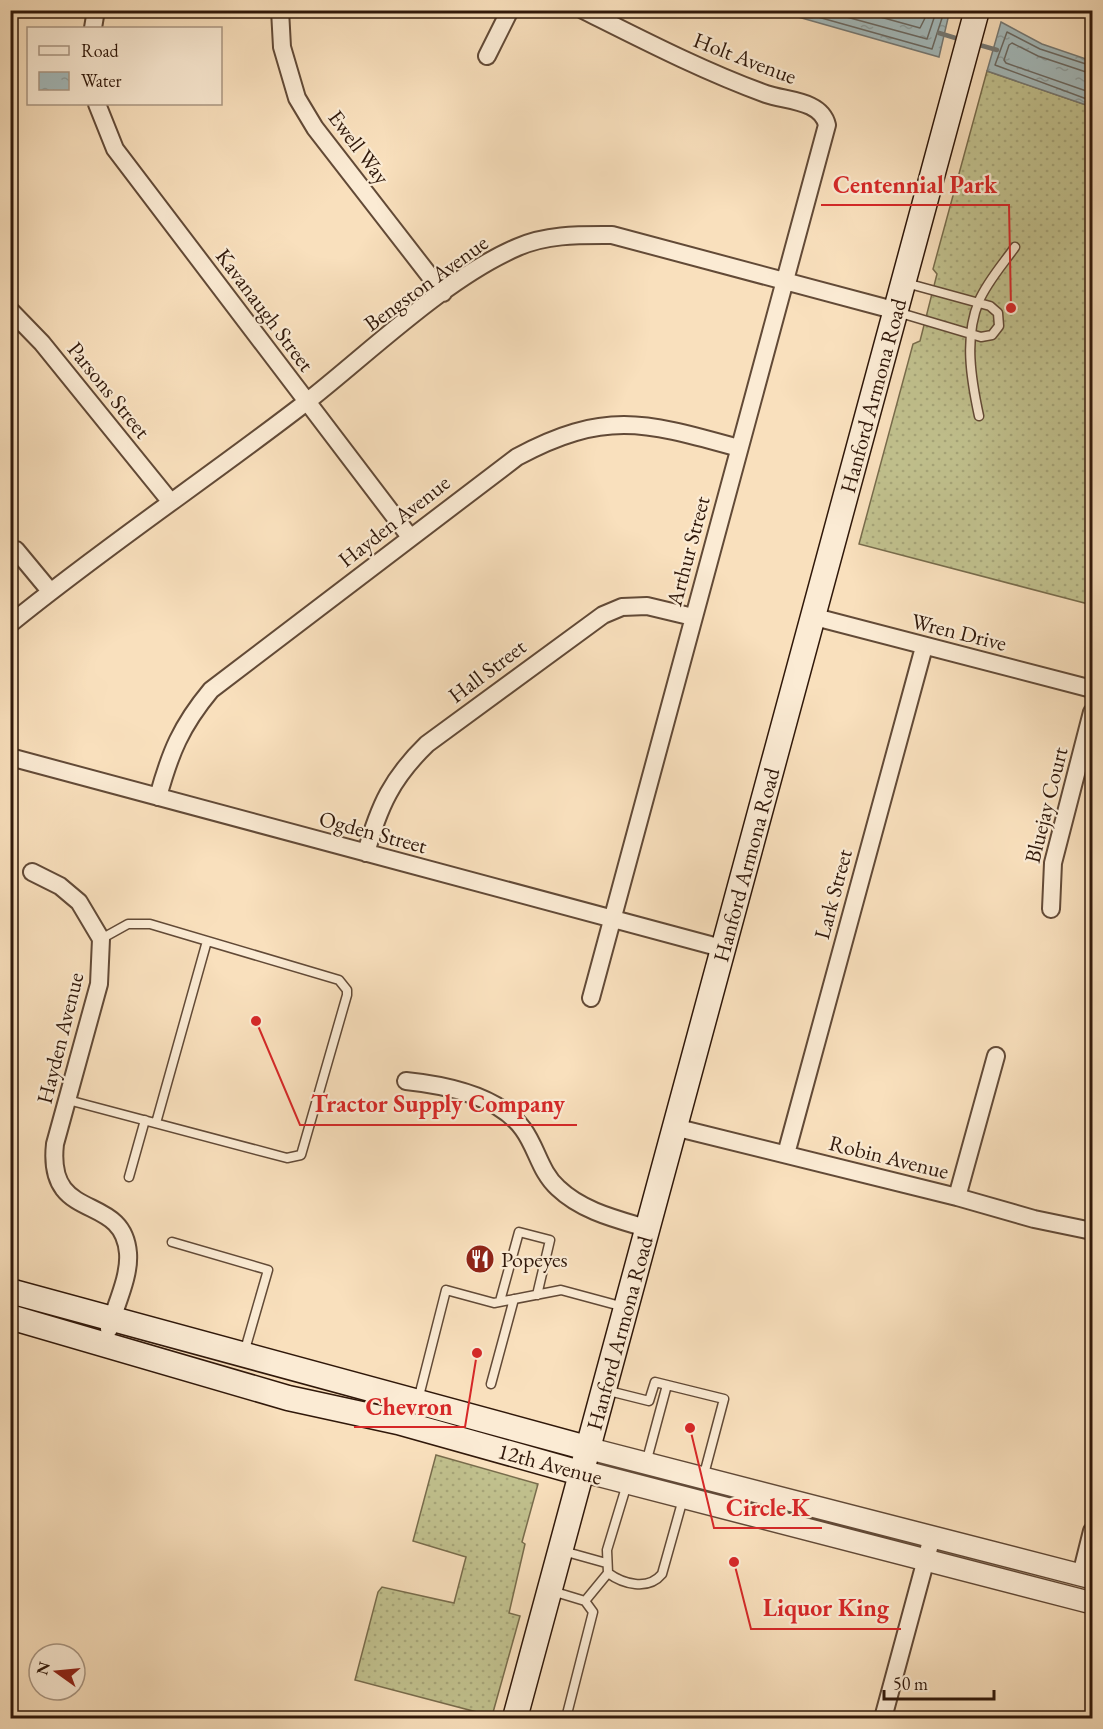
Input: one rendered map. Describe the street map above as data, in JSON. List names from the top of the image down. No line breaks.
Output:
{"streets":{"main road":["Hanford Armona Road","12th Avenue"],"street":["Holt Avenue","Ewell Way","Bengston Avenue","Kavanaugh Street","Parsons Street","Hayden Avenue","Arthur Street","Wren Drive","Hall Street","Bluejay Court","Ogden Street","Lark Street","Robin Avenue"]},"crossings":[["Holt Avenue","Arthur Street"],["Ewell Way","Bengston Avenue"],["Bengston Avenue","Kavanaugh Street"],["Bengston Avenue","Parsons Street"],["Bengston Avenue","Hanford Armona Road"],["Bengston Avenue","Arthur Street"],["Kavanaugh Street","Hayden Avenue"],["Hanford Armona Road","Wren Drive"],["Hanford Armona Road","Ogden Street"],["Hanford Armona Road","Robin Avenue"],["Hanford Armona Road","12th Avenue"],["Hayden Avenue","Arthur Street"],["Hayden Avenue","Ogden Street"],["Hayden Avenue","12th Avenue"],["Arthur Street","Hall Street"],["Arthur Street","Ogden Street"],["Wren Drive","Lark Street"],["Hall Street","Ogden Street"],["Lark Street","Robin Avenue"]],"places":{"other":["Centennial Park","Tractor Supply Company","Chevron","Circle K","Liquor King"],"restaurant":["Popeyes"]},"legend":["Road","Water"],"scale_bar":"50 m","north":"left"}
